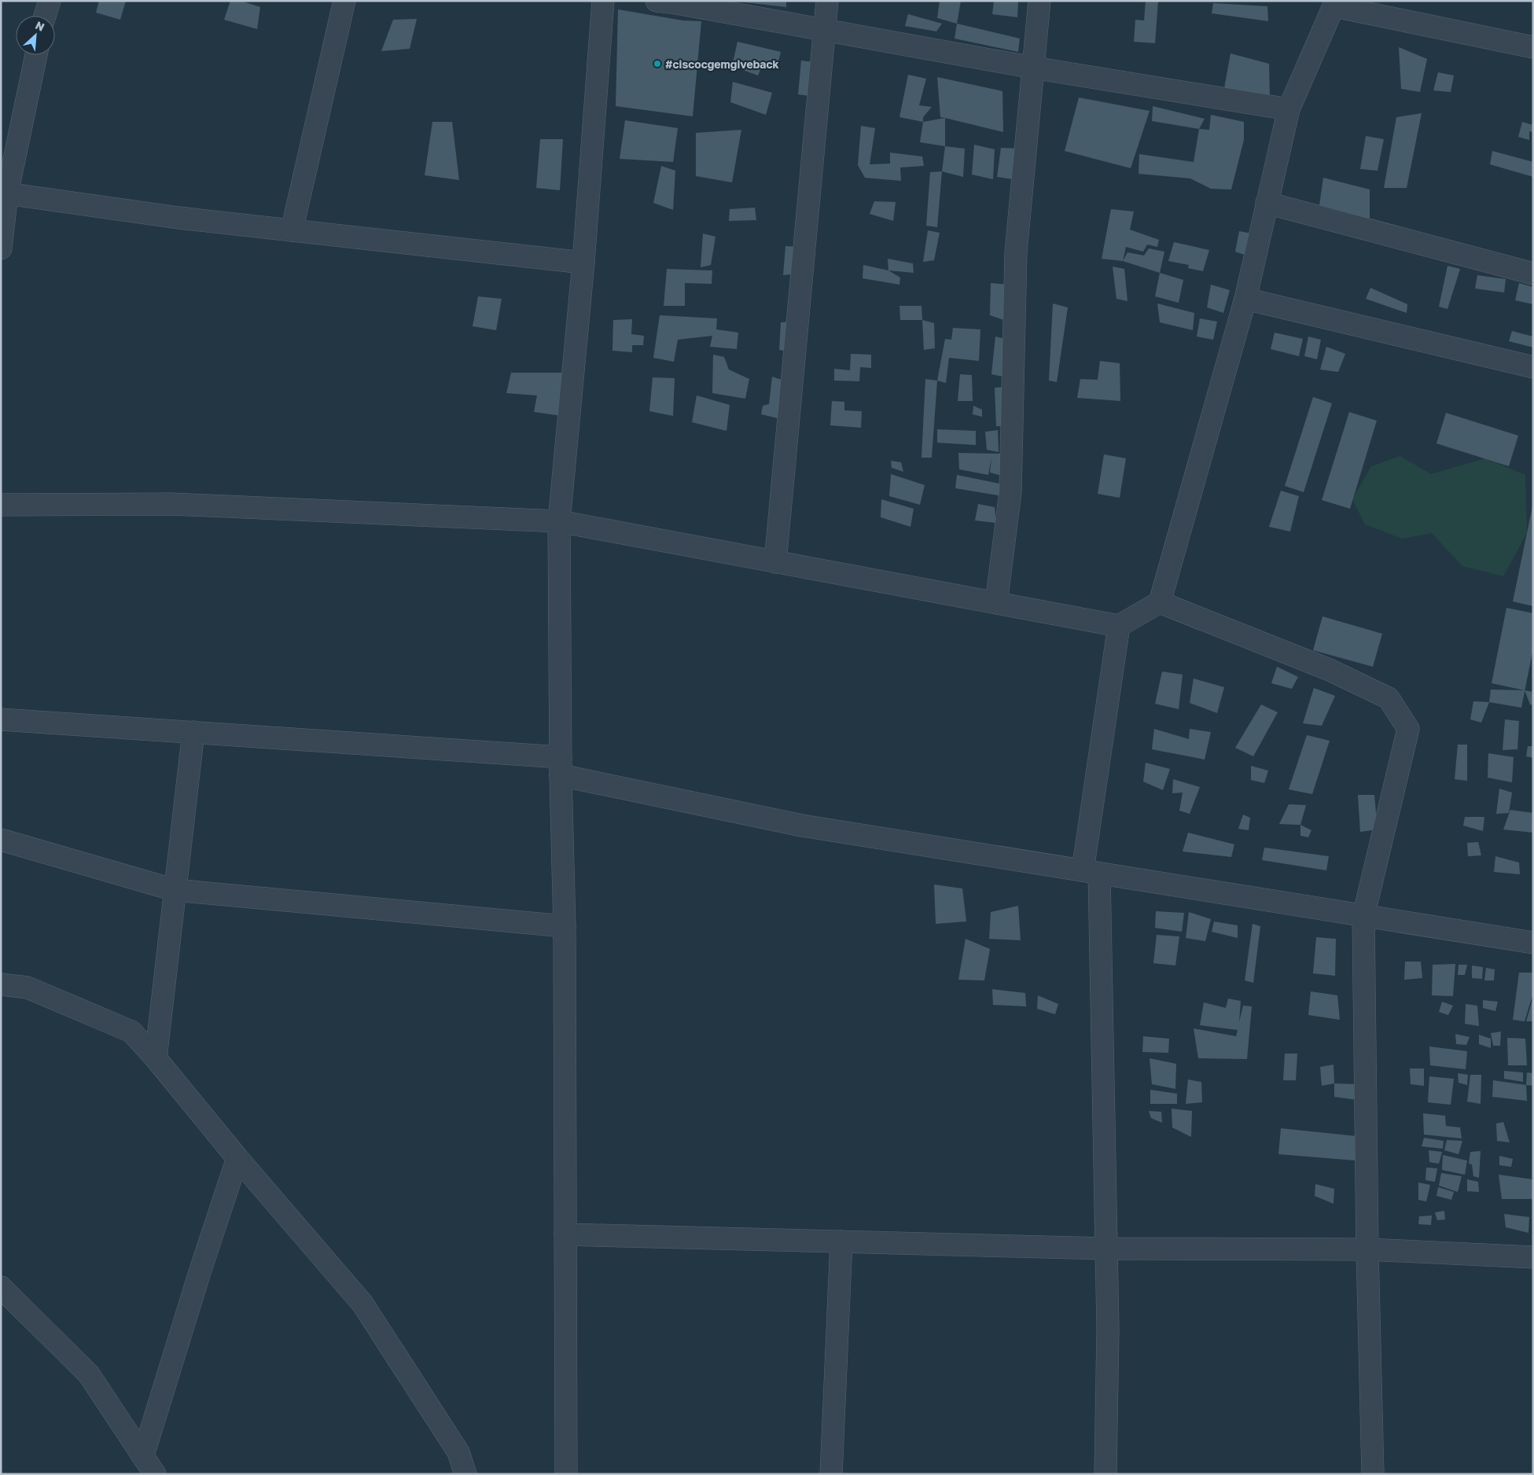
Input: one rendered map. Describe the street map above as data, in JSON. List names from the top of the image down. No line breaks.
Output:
{"places":["#ciscocgemgiveback"],"north":"top right"}
